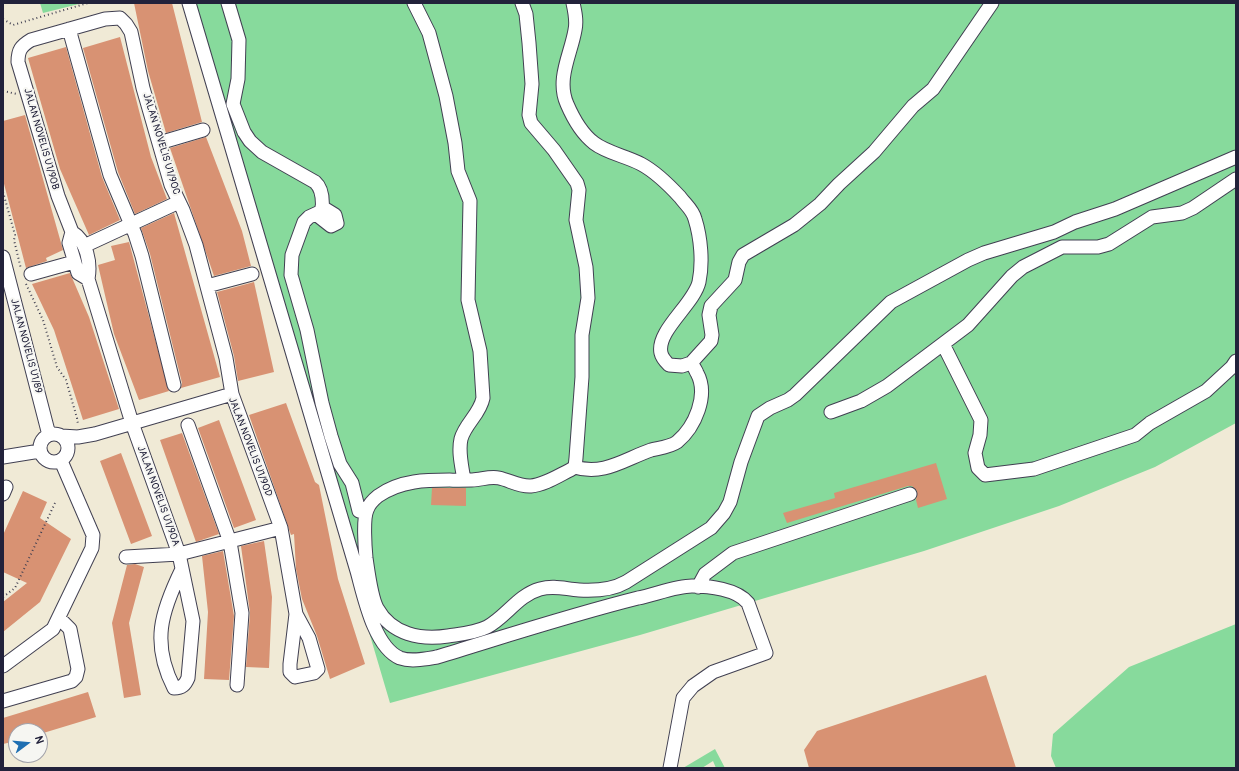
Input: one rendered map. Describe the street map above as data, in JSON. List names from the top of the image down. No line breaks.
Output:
{"streets":{"street":["JALAN NOVELIS U1/90B","JALAN NOVELIS U1/90C","JALAN NOVELIS U1/89","JALAN NOVELIS U1/90D","JALAN NOVELIS U1/90A"]},"crossings":[["JALAN NOVELIS U1/90B","JALAN NOVELIS U1/90C"],["JALAN NOVELIS U1/90B","JALAN NOVELIS U1/90D"],["JALAN NOVELIS U1/90B","JALAN NOVELIS U1/90A"],["JALAN NOVELIS U1/90C","JALAN NOVELIS U1/90D"],["JALAN NOVELIS U1/89","JALAN NOVELIS U1/90D"],["JALAN NOVELIS U1/90D","JALAN NOVELIS U1/90A"]],"north":"right"}
